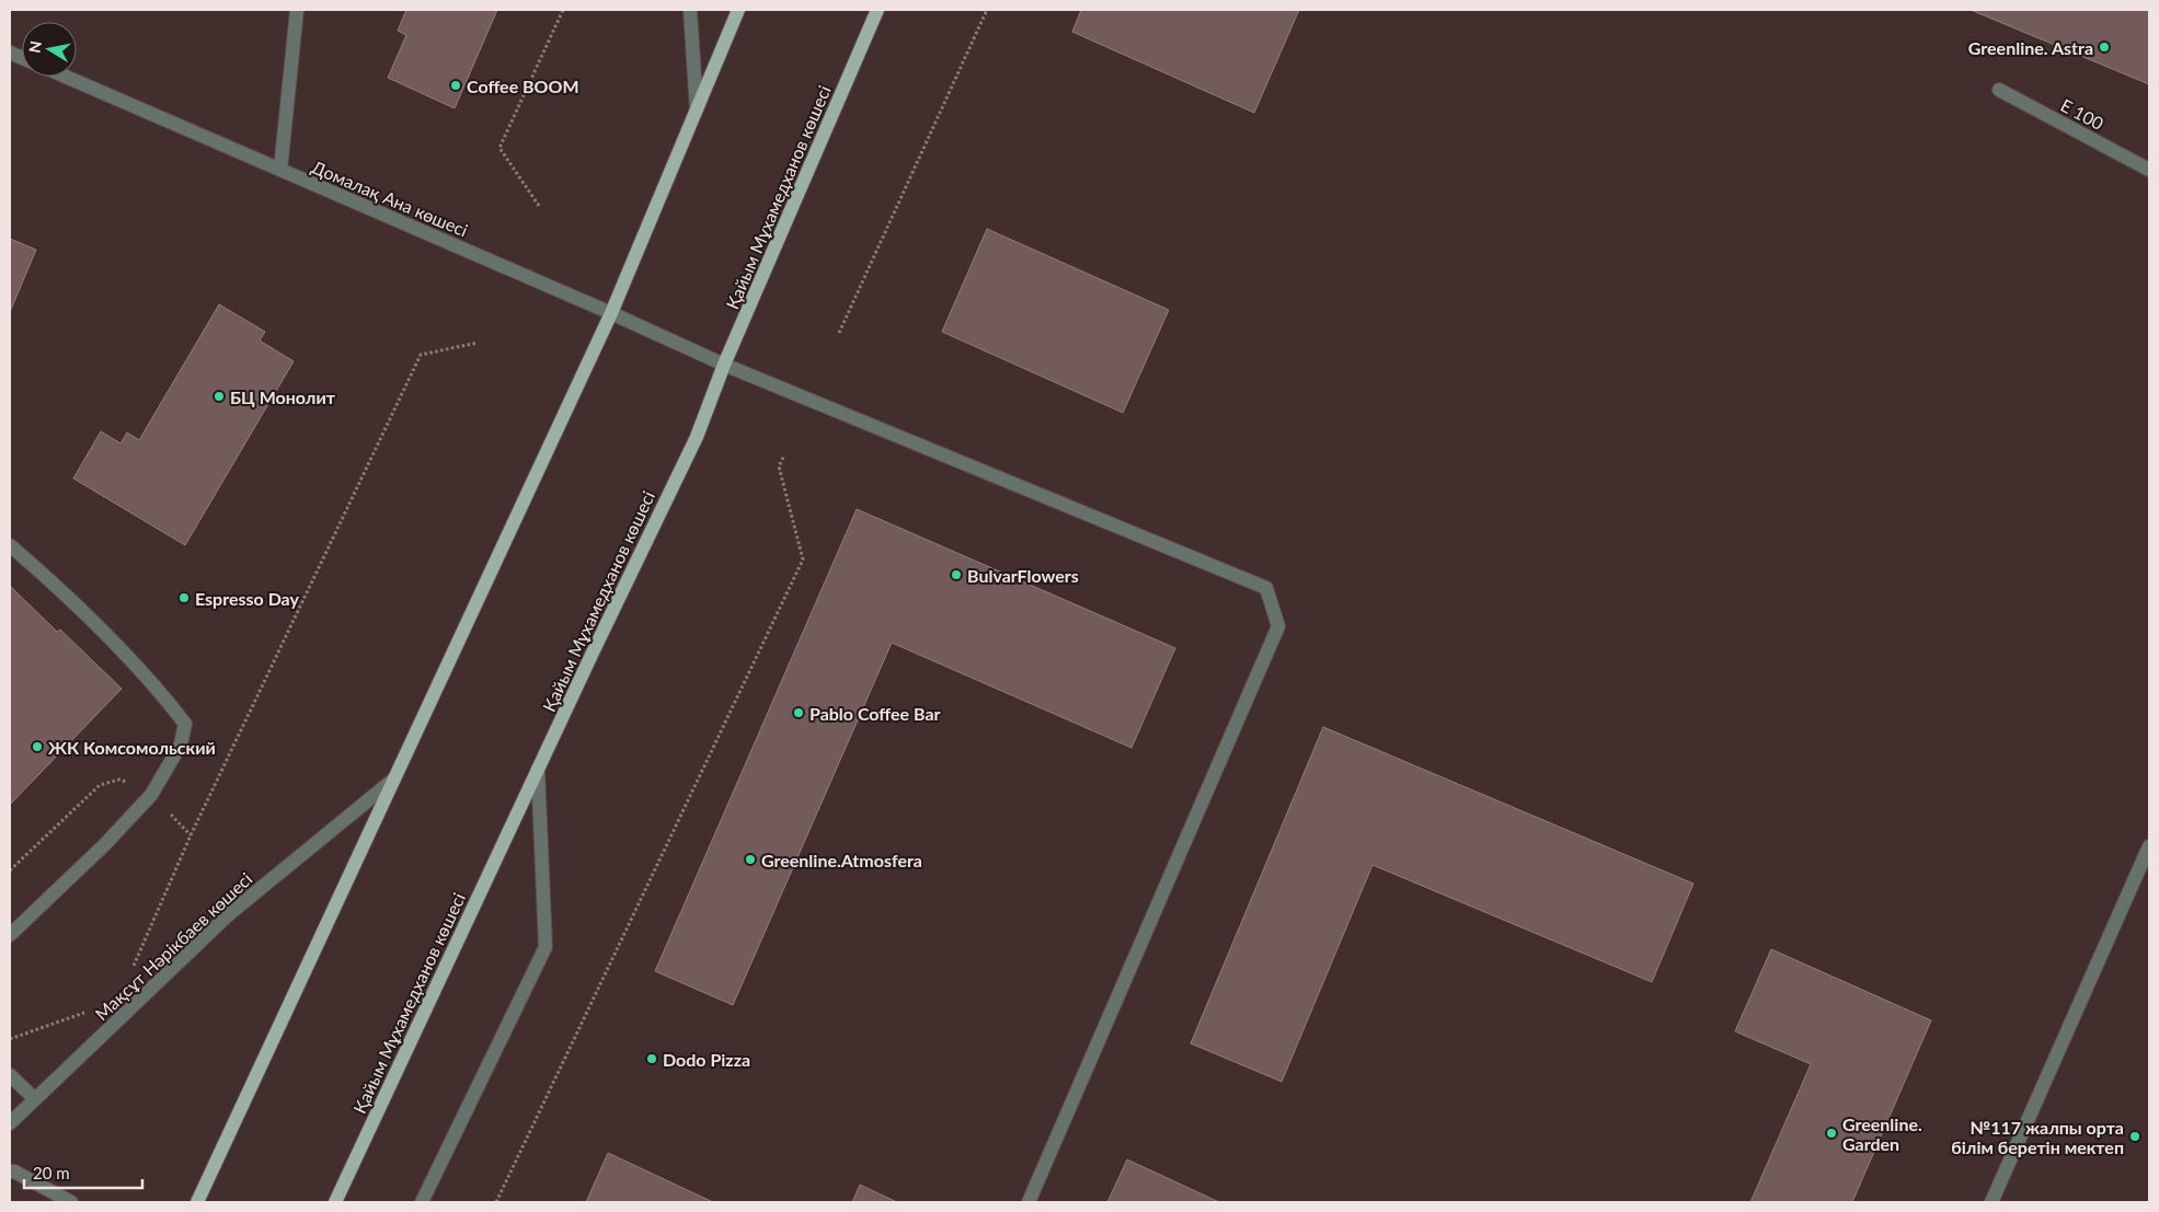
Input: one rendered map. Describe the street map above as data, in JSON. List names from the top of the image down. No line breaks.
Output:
{"streets":{"main road":["Қайым Мұхамедханов көшесі"],"street":["E 100","Домалақ Ана көшесі","Мақсұт Нәрікбаев көшесі"]},"crossings":[["Қайым Мұхамедханов көшесі","Домалақ Ана көшесі"]],"places":["Greenline. Astra","Coffee BOOM","БЦ Монолит","BulvarFlowers","Espresso Day","Pablo Coffee Bar","ЖК Комсомольский","Greenline.Atmosfera","Dodo Pizza","Greenline. Garden","№117 жалпы орта білім беретін мектеп"],"scale_bar":"20 m","north":"left"}
